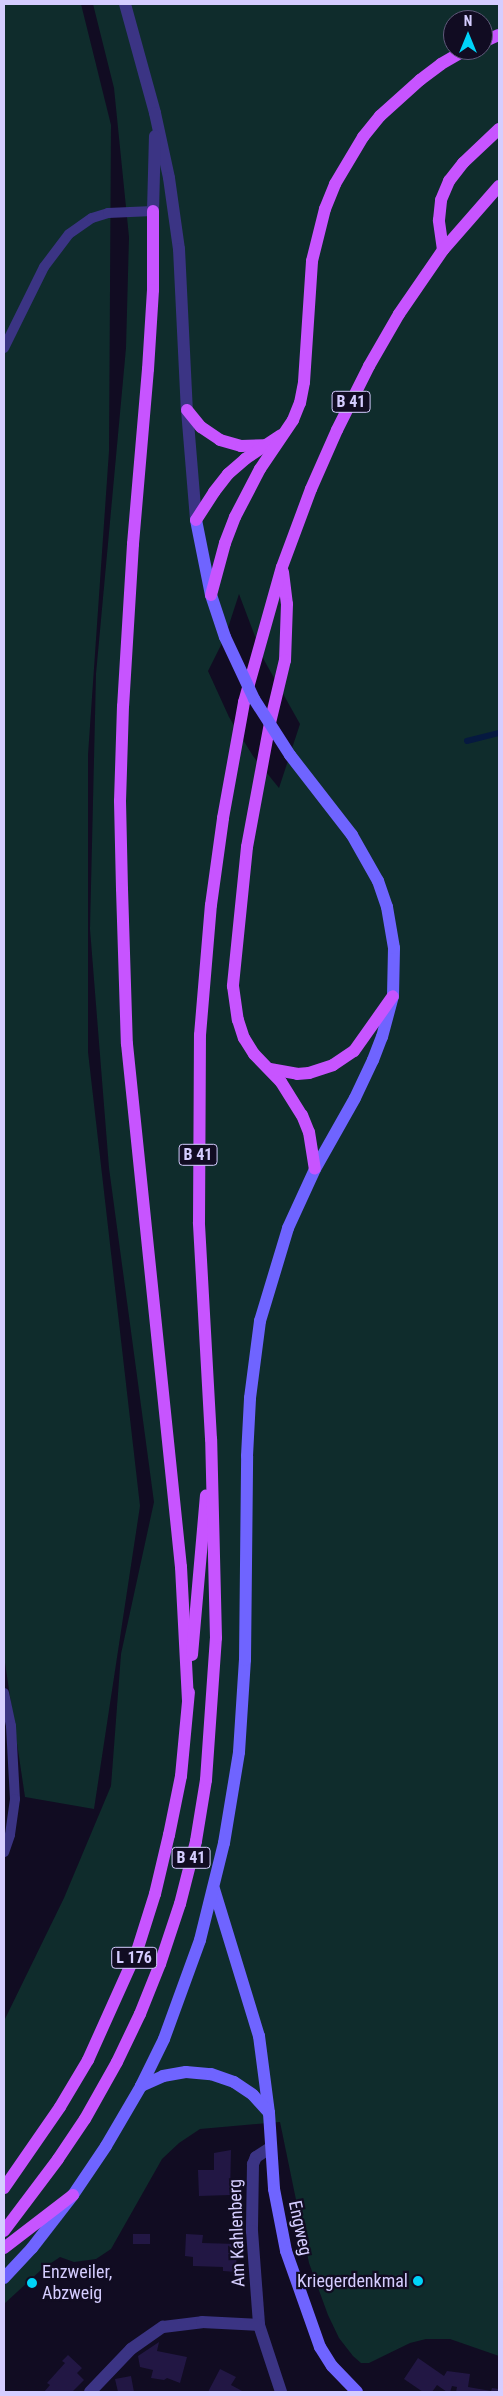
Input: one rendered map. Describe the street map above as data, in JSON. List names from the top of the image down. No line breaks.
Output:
{"streets":{"main road":["B 41","L 176","Engweg"],"street":["Am Kahlenberg"]},"crossings":[["B 41","L 176"],["Engweg","Am Kahlenberg"]],"places":["Kriegerdenkmal","Enzweiler, Abzweig"],"north":"top"}
